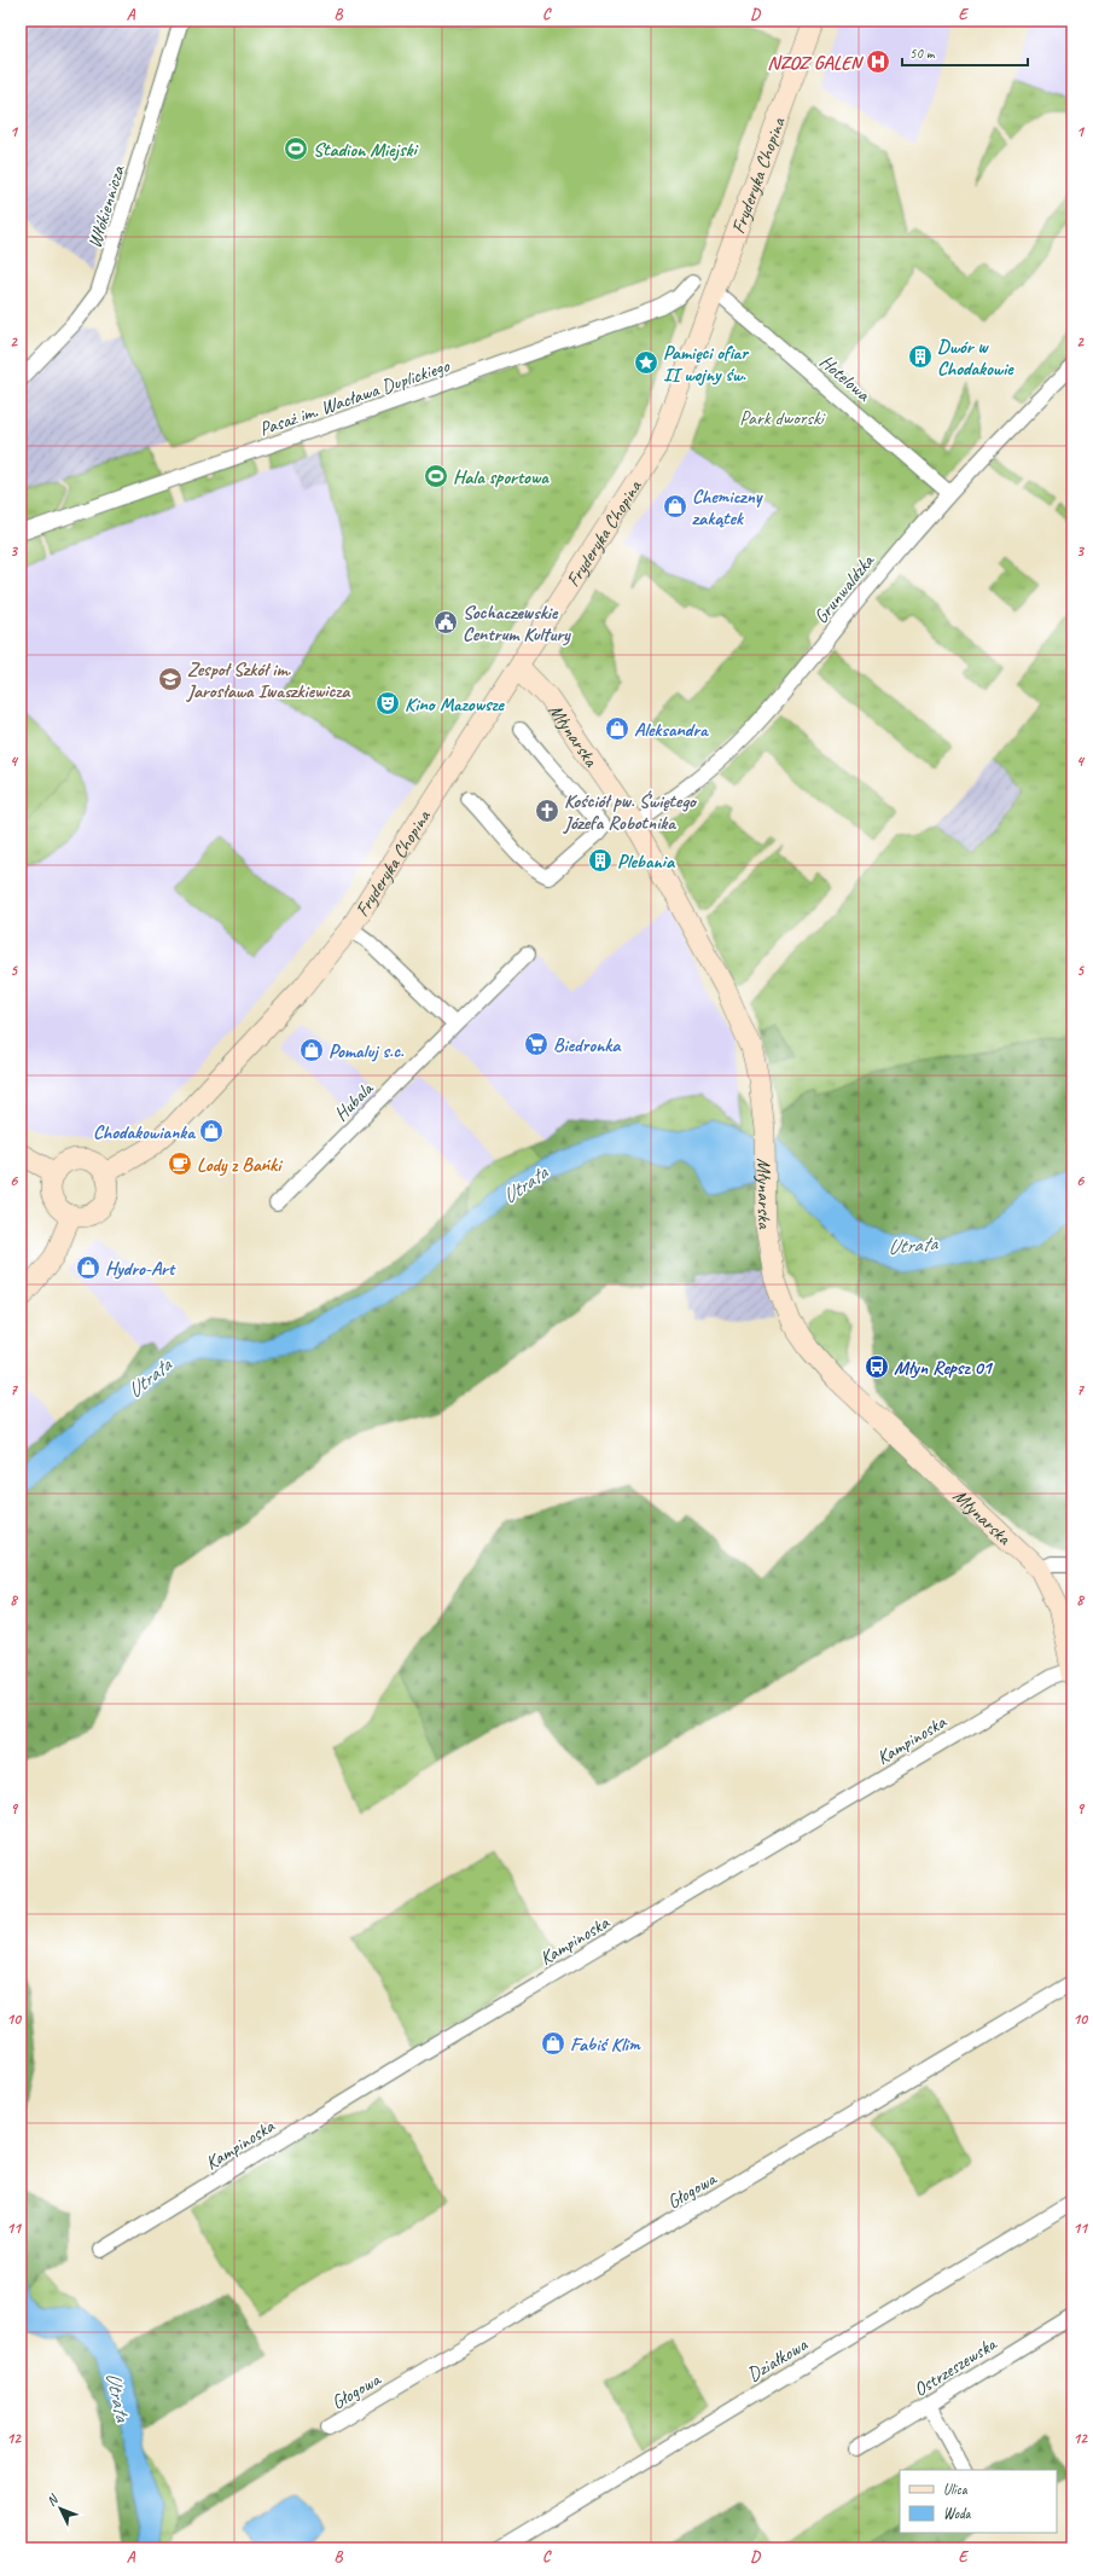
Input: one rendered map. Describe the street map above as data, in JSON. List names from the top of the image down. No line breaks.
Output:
{"streets":{"main road":["Fryderyka Chopina","Młynarska"],"street":["Włókiennicza","Hotelowa","Pasaż im. Wacława Duplickiego","Grunwaldzka","Hubala","Kampinoska","Głogowa","Działkowa","Ostrzeszewska"]},"crossings":[["Fryderyka Chopina","Hotelowa"],["Fryderyka Chopina","Młynarska"],["Hotelowa","Grunwaldzka"],["Grunwaldzka","Młynarska"],["Młynarska","Kampinoska"]],"water":["Utrata"],"parks":["Park dworski"],"places":{"hospital":["NZOZ GALEN"],"sports":["Stadion Miejski","Hala sportowa"],"building":["Dwór w Chodakowie","Plebania"],"place":["Pamięci ofiar II wojny św."],"shop":["Chemiczny zakątek","Aleksandra","Pomaluj s.c.","Chodakowianka","Hydro-Art","Fabiś Klim"],"public building":["Sochaczewskie Centrum Kultury"],"school or university":["Zespoł Szkół im. Jarosława Iwaszkiewicza"],"theatre":["Kino Mazowsze"],"church":["Kościół pw. Świętego Józefa Robotnika"],"supermarket":["Biedronka"],"cafe":["Lody z Bańki"],"bus stop":["Młyn Repsz 01"]},"legend":["Ulica","Woda"],"scale_bar":"50 m","north":"top left","grid":{"columns":["A","B","C","D","E"],"rows":["1","2","3","4","5","6","7","8","9","10","11","12"]}}
